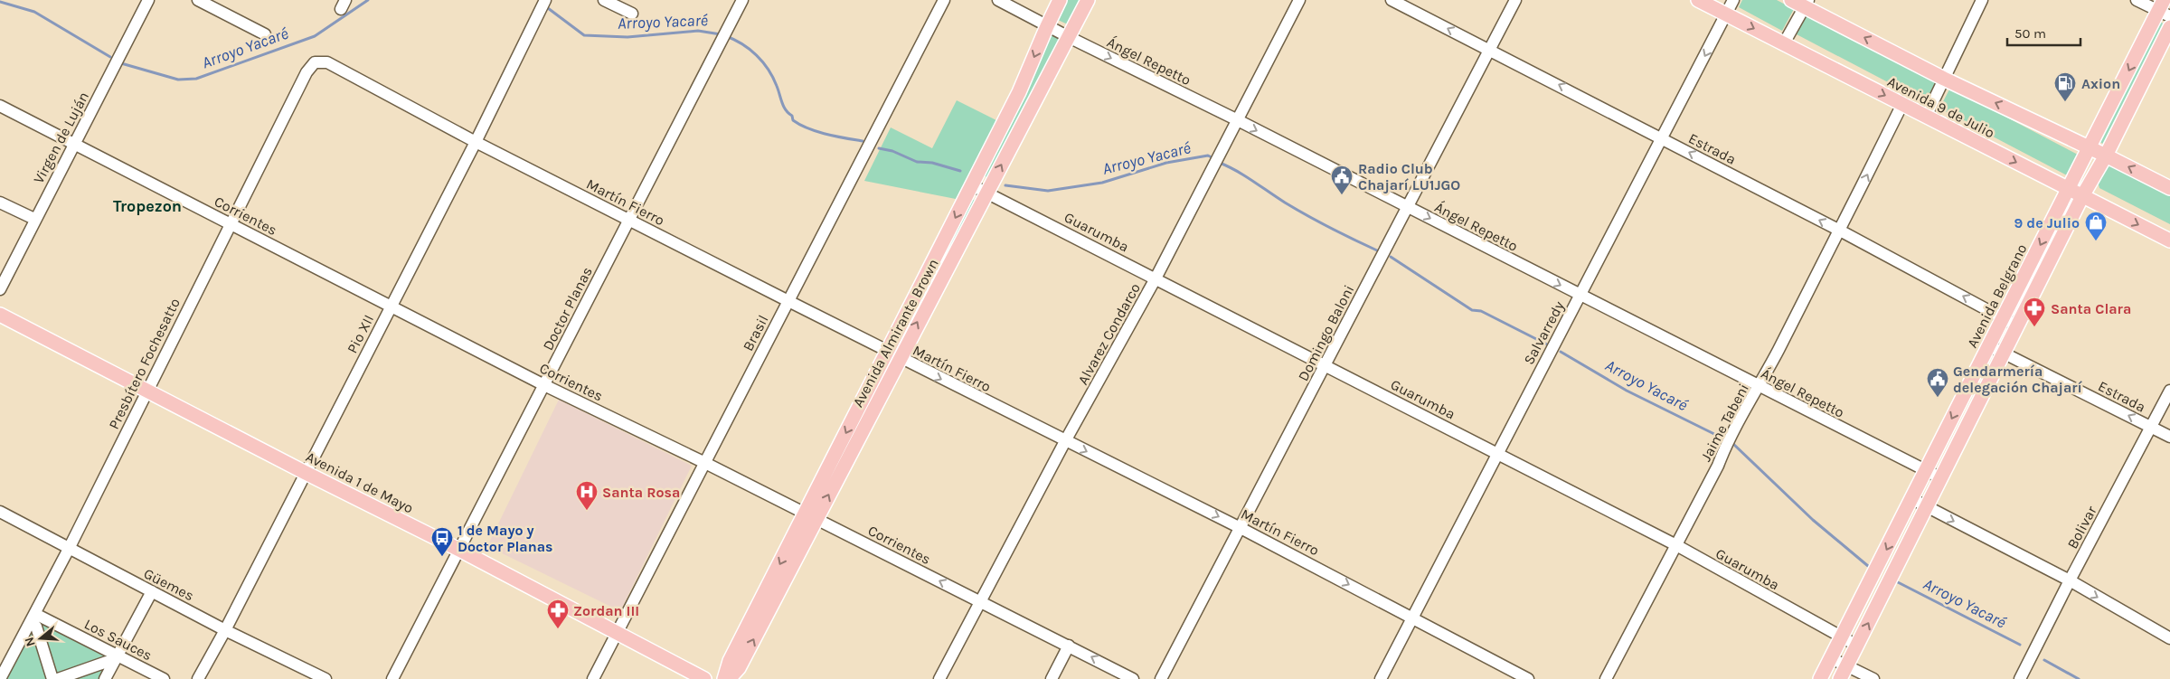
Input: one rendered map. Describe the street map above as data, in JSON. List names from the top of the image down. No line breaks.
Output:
{"streets":{"main road":["Avenida 9 de Julio","Avenida Belgrano","Avenida Almirante Brown","Avenida 1 de Mayo"],"street":["Ángel Repetto","Virgen de Luján","Estrada","Martín Fierro","Corrientes","Guarumba","Doctor Planas","Brasil","Domingo Baloni","Salvarredy","Pio XII","Alvarez Condarco","Presbítero Fochesatto","Jaime Tabeni","Bolivar","Güemes","Los Sauces"]},"crossings":[["Ángel Repetto","Avenida Belgrano"],["Ángel Repetto","Avenida Almirante Brown"],["Ángel Repetto","Domingo Baloni"],["Ángel Repetto","Salvarredy"],["Ángel Repetto","Alvarez Condarco"],["Ángel Repetto","Jaime Tabeni"],["Avenida 9 de Julio","Avenida Belgrano"],["Avenida 9 de Julio","Salvarredy"],["Avenida 9 de Julio","Jaime Tabeni"],["Virgen de Luján","Corrientes"],["Estrada","Avenida Belgrano"],["Estrada","Domingo Baloni"],["Estrada","Salvarredy"],["Estrada","Jaime Tabeni"],["Estrada","Bolivar"],["Martín Fierro","Doctor Planas"],["Martín Fierro","Brasil"],["Martín Fierro","Avenida Almirante Brown"],["Martín Fierro","Domingo Baloni"],["Martín Fierro","Salvarredy"],["Martín Fierro","Pio XII"],["Martín Fierro","Alvarez Condarco"],["Martín Fierro","Presbítero Fochesatto"],["Corrientes","Doctor Planas"],["Corrientes","Brasil"],["Corrientes","Avenida Almirante Brown"],["Corrientes","Pio XII"],["Corrientes","Alvarez Condarco"],["Corrientes","Presbítero Fochesatto"],["Guarumba","Avenida Belgrano"],["Guarumba","Avenida Almirante Brown"],["Guarumba","Domingo Baloni"],["Guarumba","Salvarredy"],["Guarumba","Alvarez Condarco"],["Guarumba","Jaime Tabeni"],["Doctor Planas","Avenida 1 de Mayo"],["Brasil","Avenida 1 de Mayo"],["Pio XII","Avenida 1 de Mayo"],["Pio XII","Güemes"],["Presbítero Fochesatto","Avenida 1 de Mayo"],["Presbítero Fochesatto","Güemes"],["Presbítero Fochesatto","Los Sauces"]],"one_way":["Ángel Repetto","Estrada","Martín Fierro"],"districts":["Tropezon"],"water":["Arroyo Yacaré"],"places":{"fuel station":["Axion"],"public building":["Radio Club Chajarí LU1JGO","Gendarmería delegación Chajarí"],"shop":["9 de Julio"],"pharmacy":["Santa Clara","Zordan III"],"hospital":["Santa Rosa"],"bus stop":["1 de Mayo y Doctor Planas"]},"scale_bar":"50 m","north":"left"}
